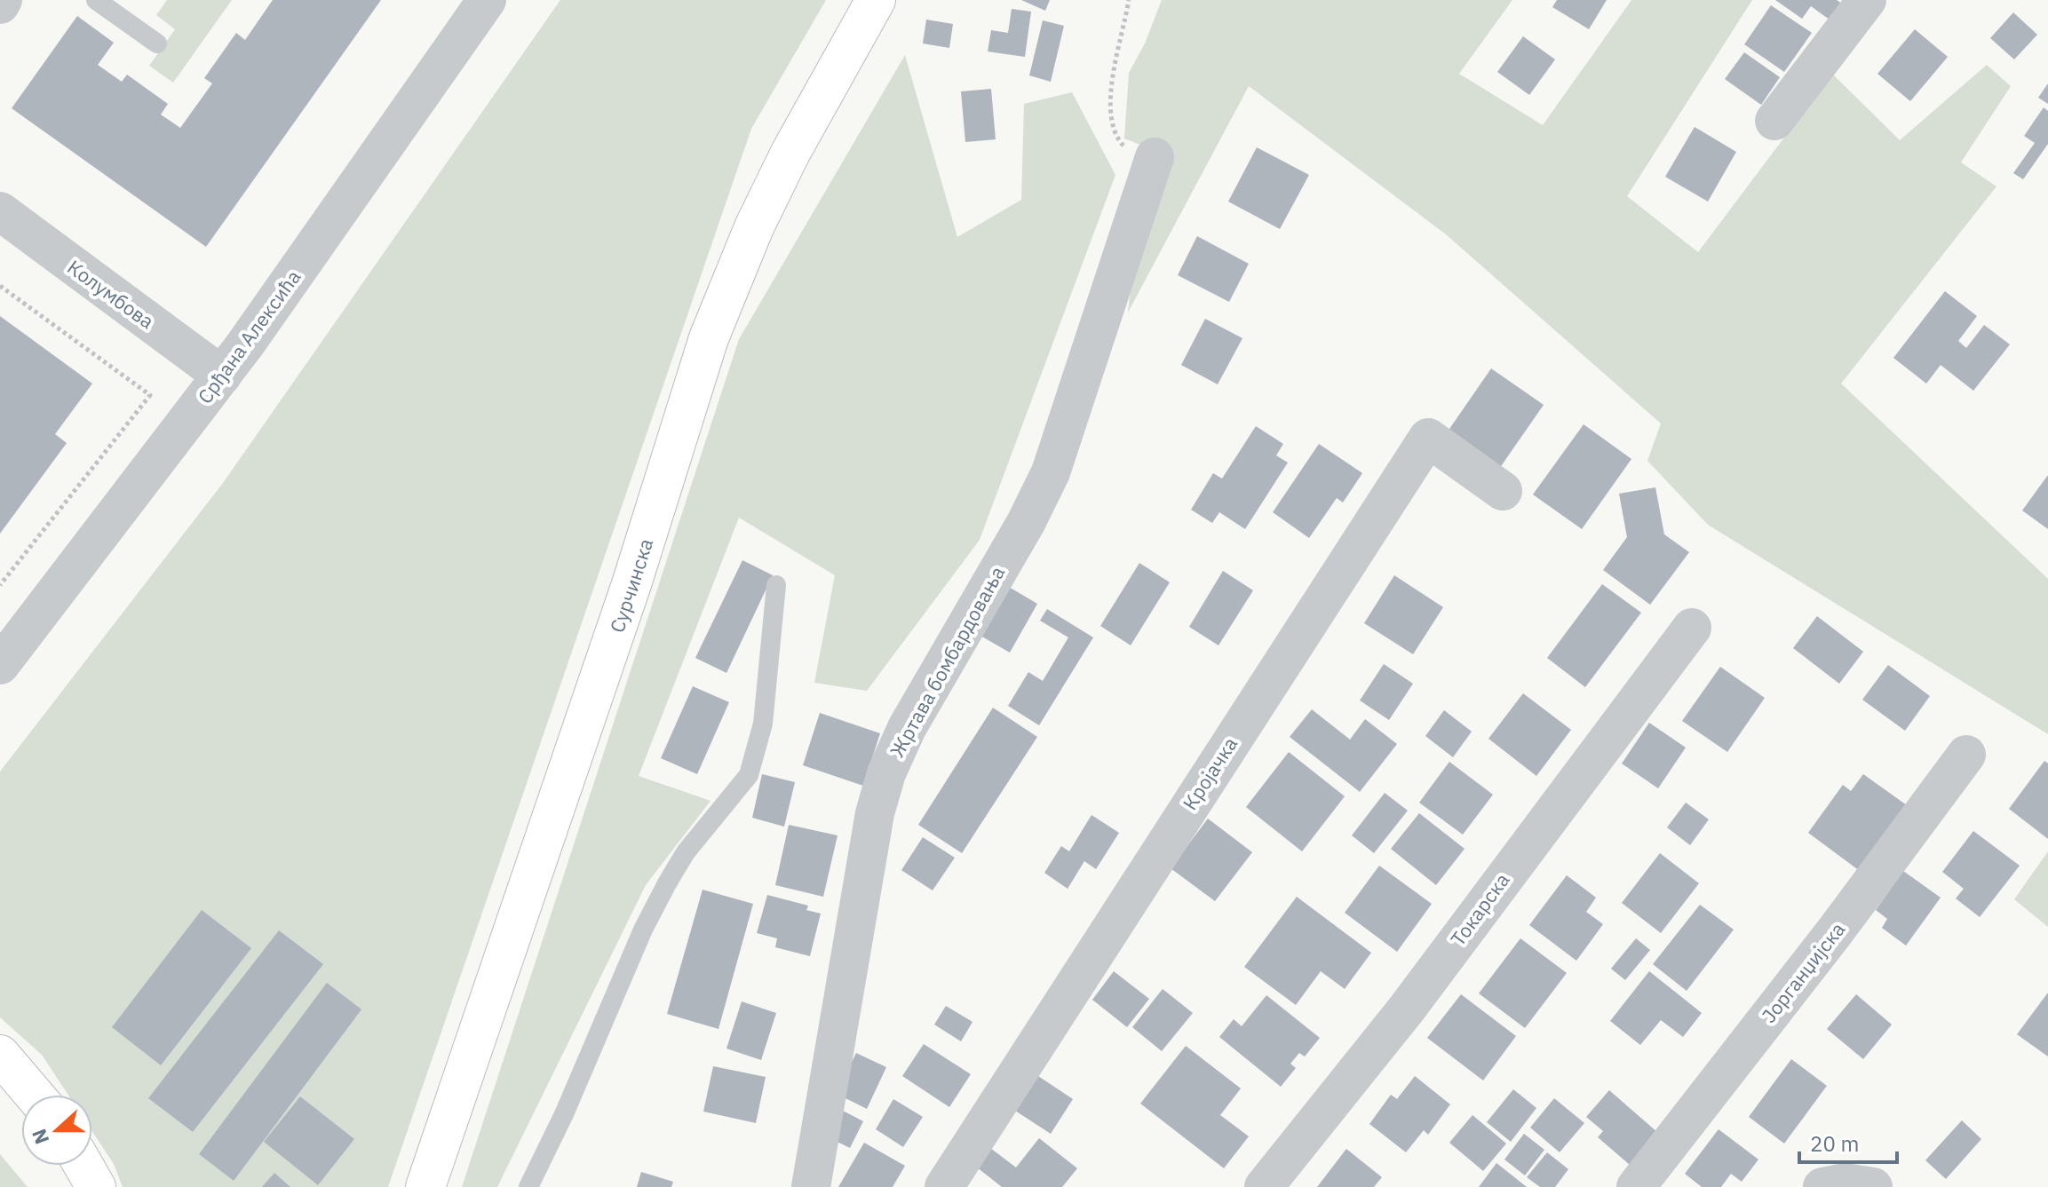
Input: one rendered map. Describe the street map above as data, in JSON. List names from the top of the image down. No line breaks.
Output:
{"streets":{"main road":["Сурчинска"],"street":["Колумбова","Срђана Алексића","Жртава бомбардовања","Кројачка","Токарска","Јорганџијска"]},"crossings":[["Колумбова","Срђана Алексића"]],"scale_bar":"20 m","north":"left"}
